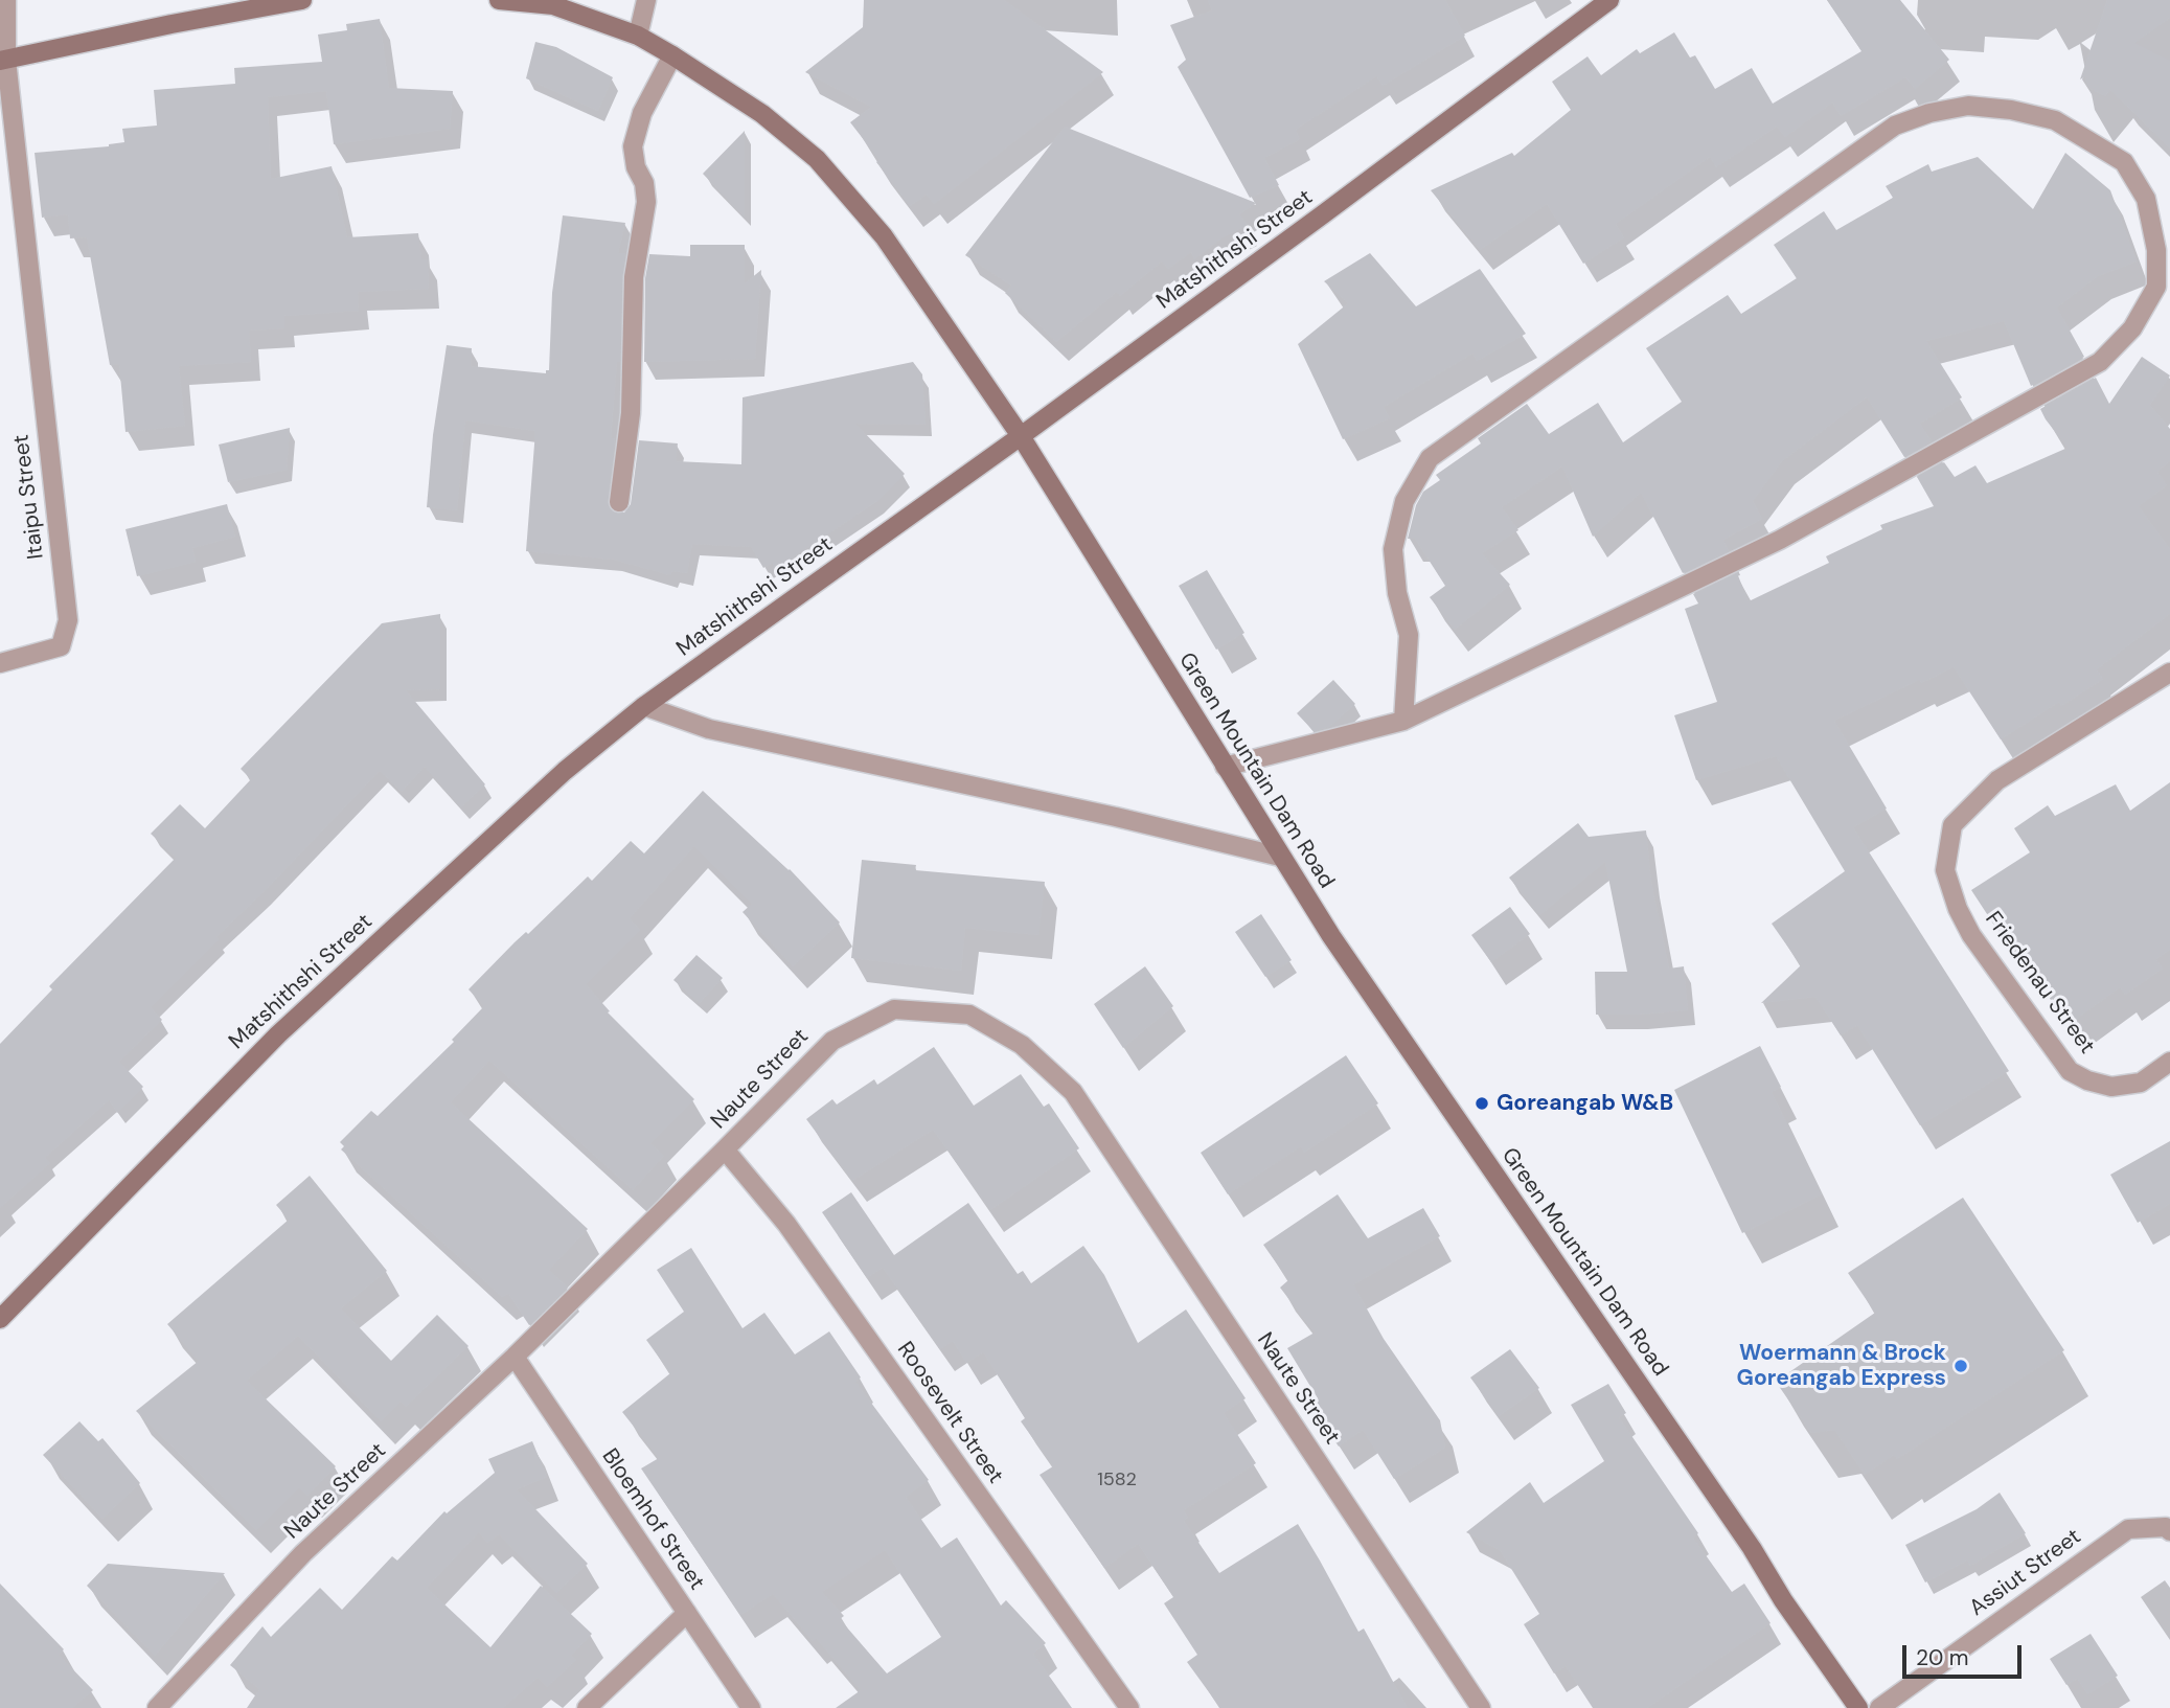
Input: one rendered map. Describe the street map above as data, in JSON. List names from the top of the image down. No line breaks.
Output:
{"streets":{"street":["Matshithshi Street","Itaipu Street","Green Mountain Dam Road","Friedenau Street","Naute Street","Roosevelt Street","Bloemhof Street","Assiut Street"]},"crossings":[["Matshithshi Street","Green Mountain Dam Road"],["Naute Street","Roosevelt Street"],["Naute Street","Bloemhof Street"]],"places":["Goreangab W&B","Woermann & Brock Goreangab Express"],"house_numbers":["1582"],"scale_bar":"20 m"}
